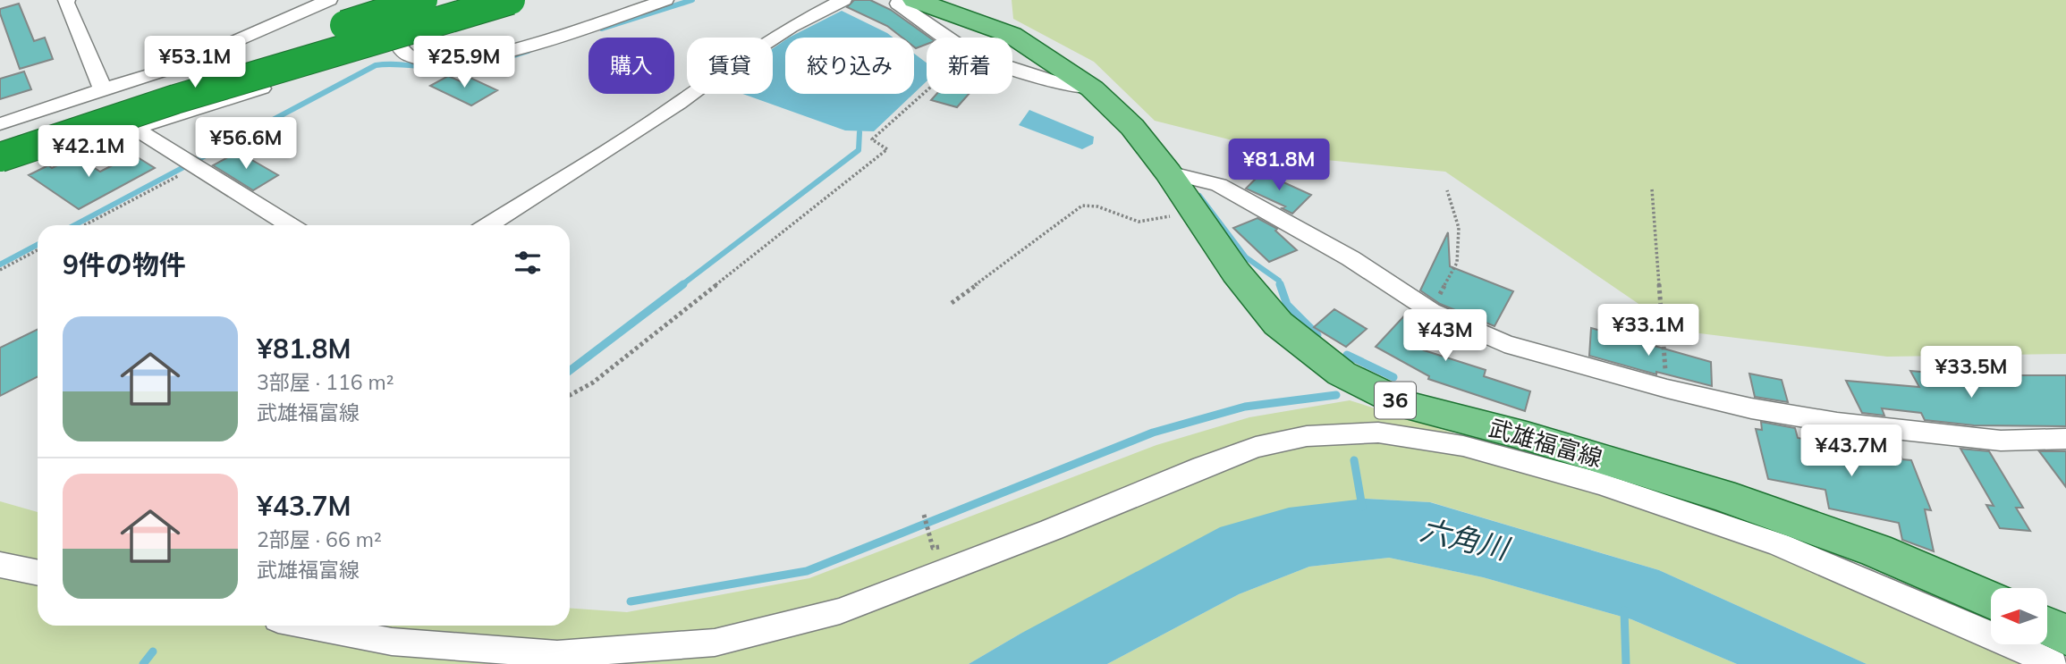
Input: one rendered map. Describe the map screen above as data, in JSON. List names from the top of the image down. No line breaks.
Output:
{"streets":{"main road":["36","武雄福富線"]},"water":["六角川"],"north":"left","page":{"price":["¥53.1M","¥25.9M","¥56.6M","¥42.1M","¥81.8M","¥33.1M","¥43M","¥33.5M","¥43.7M"],"chip":["購入","賃貸","絞り込み","新着"],"heading":"9件の物件","list":[{"name":"¥81.8M","note":"3部屋 · 116 m² · 武雄福富線"},{"name":"¥43.7M","note":"2部屋 · 66 m² · 武雄福富線"}]}}
